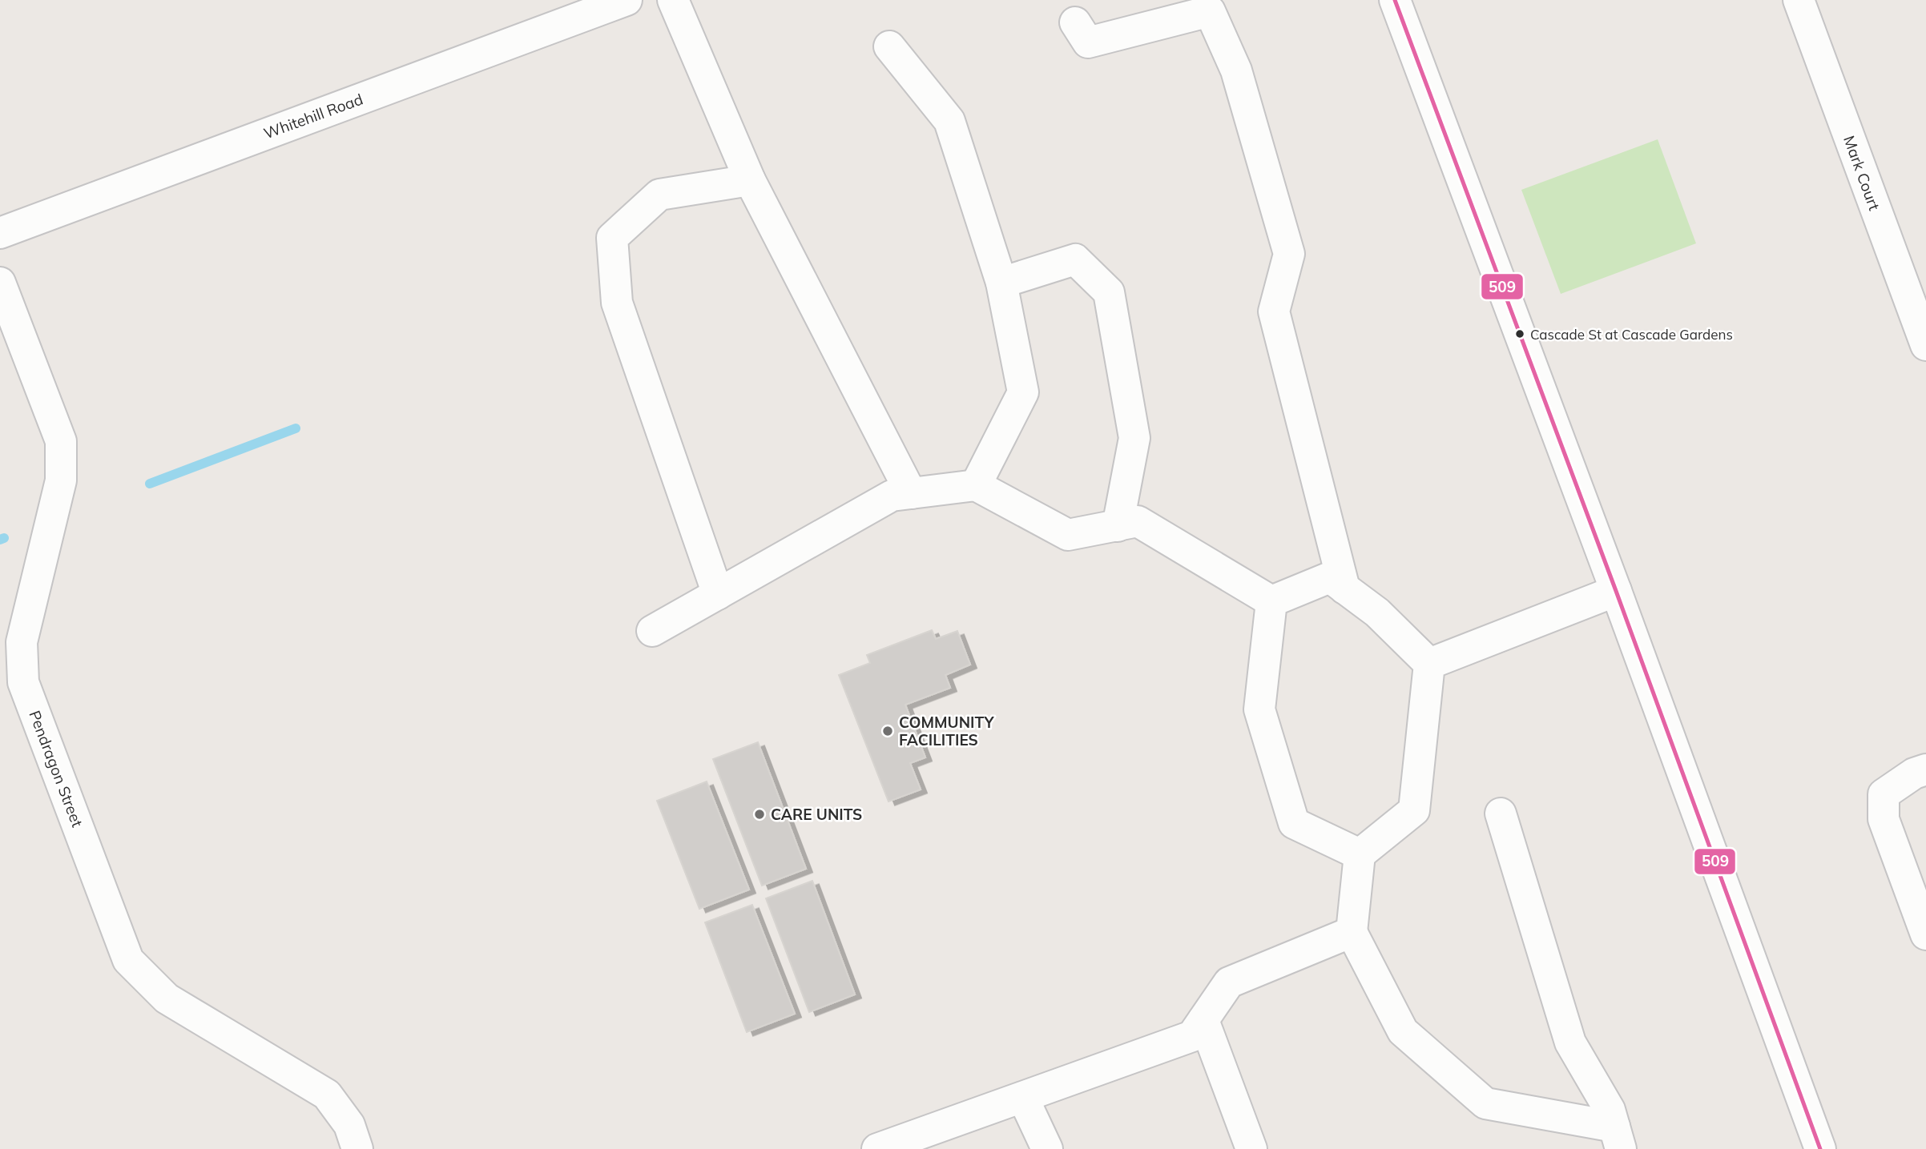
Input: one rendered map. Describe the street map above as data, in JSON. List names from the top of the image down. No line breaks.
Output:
{"streets":{"street":["Whitehill Road","Mark Court","Pendragon Street"]},"places":["Cascade St at Cascade Gardens","COMMUNITY FACILITIES","CARE UNITS"],"lines":["transit line 509"]}
